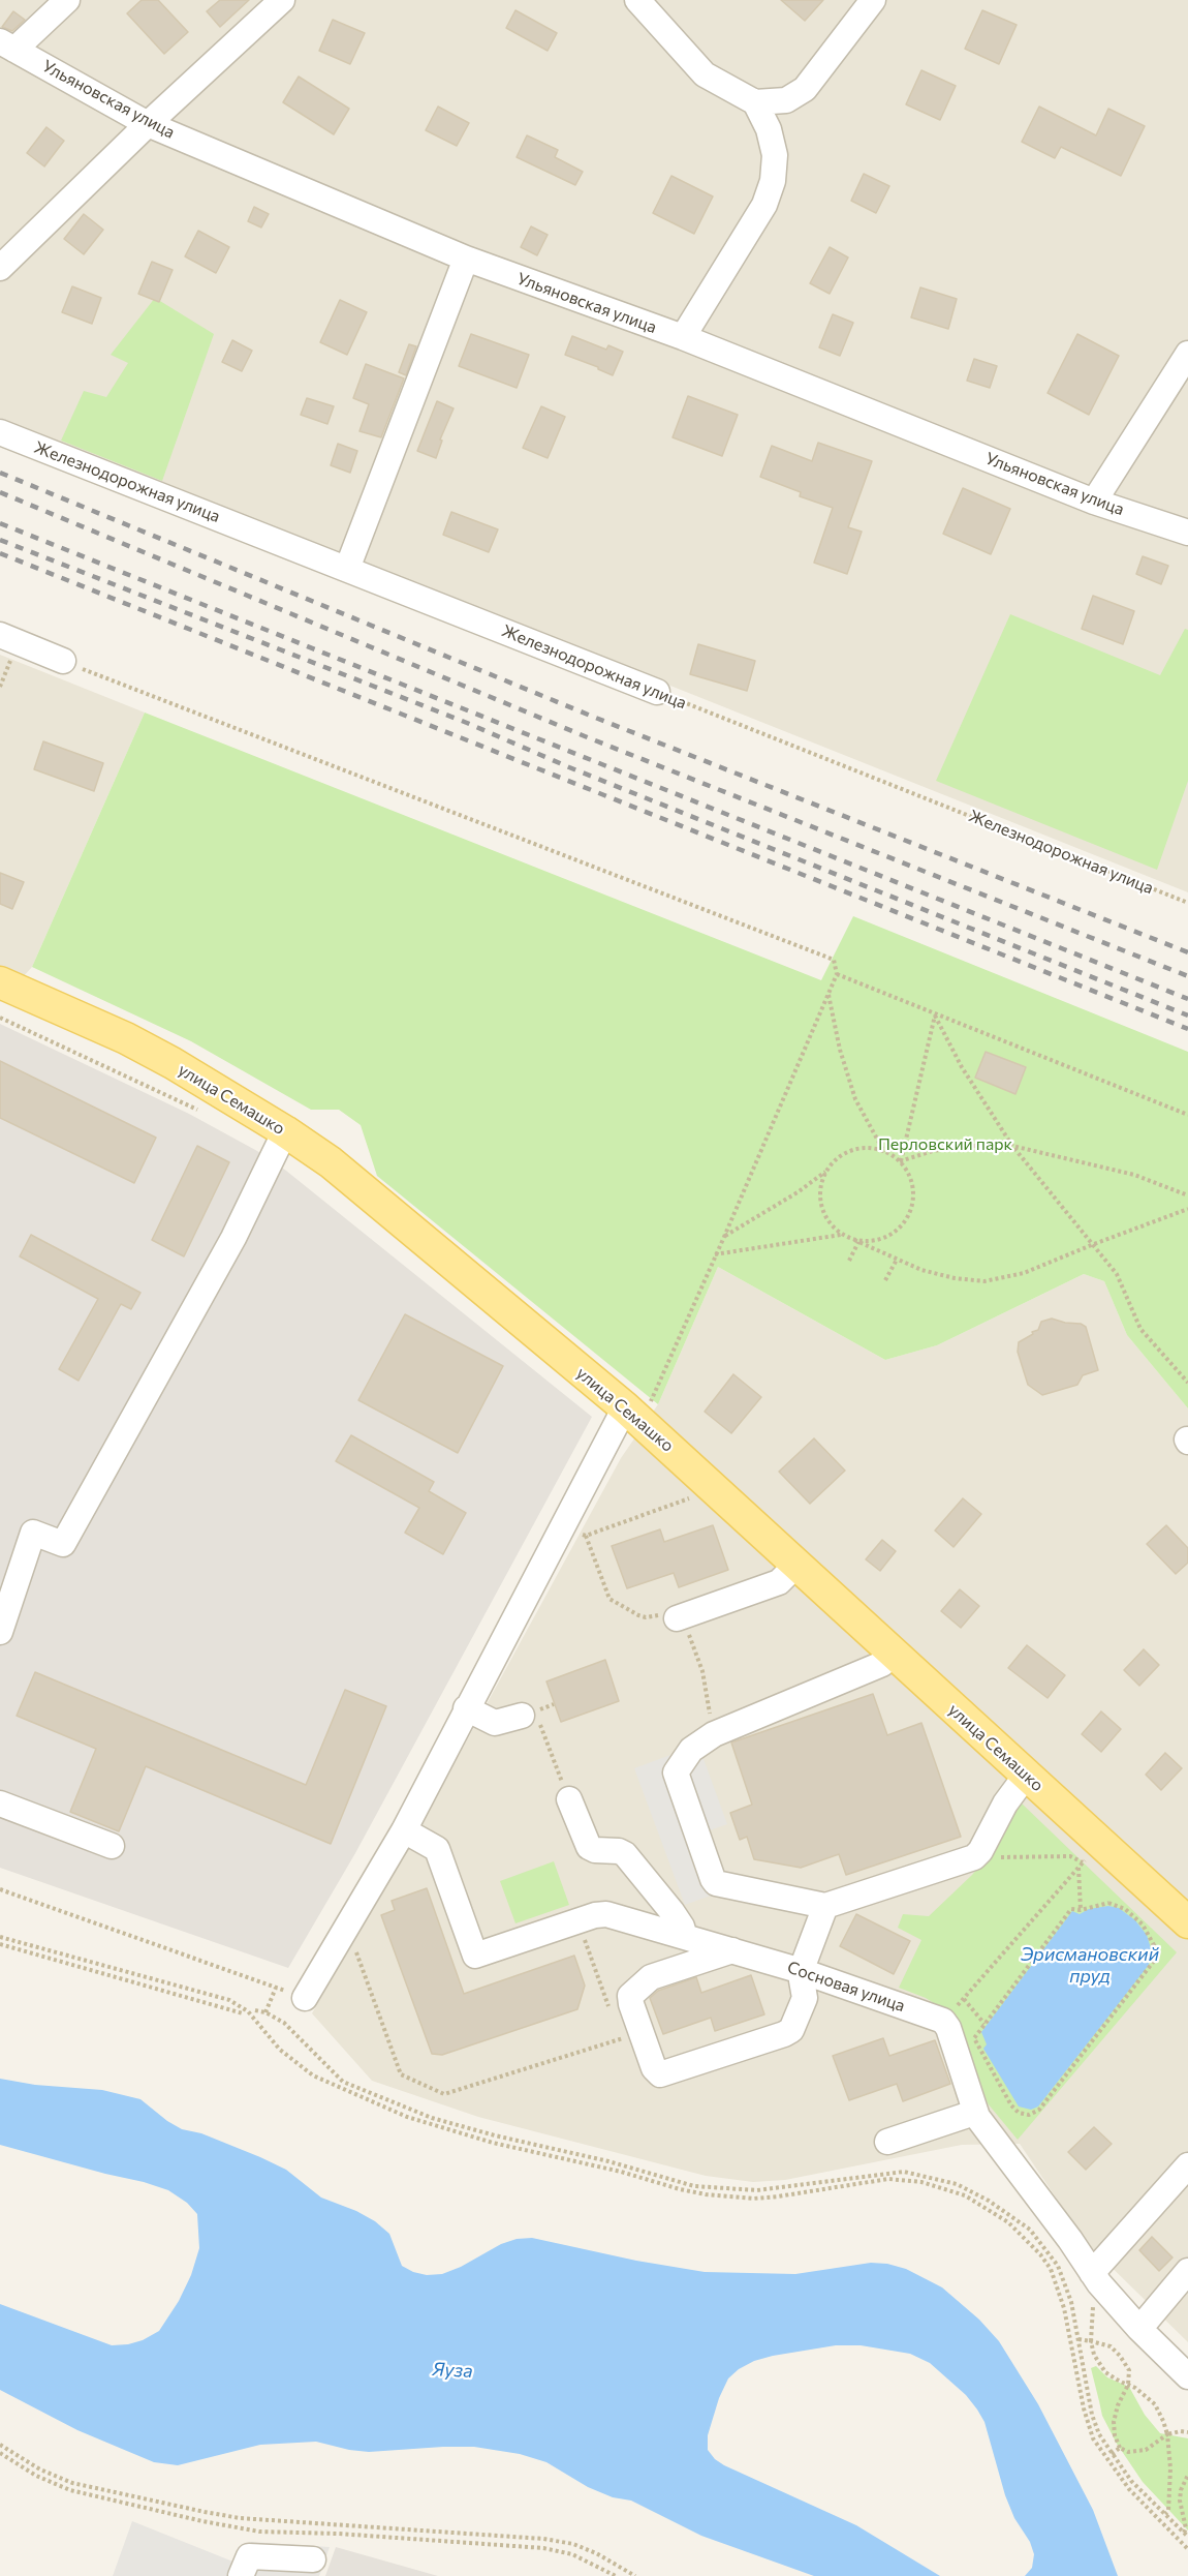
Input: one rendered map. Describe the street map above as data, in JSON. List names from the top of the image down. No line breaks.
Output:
{"streets":{"main road":["улица Семашко"],"street":["Ульяновская улица","Железнодорожная улица","Сосновая улица"]},"water":["Эрисмановский пруд","Яуза"],"parks":["Перловский парк"]}
